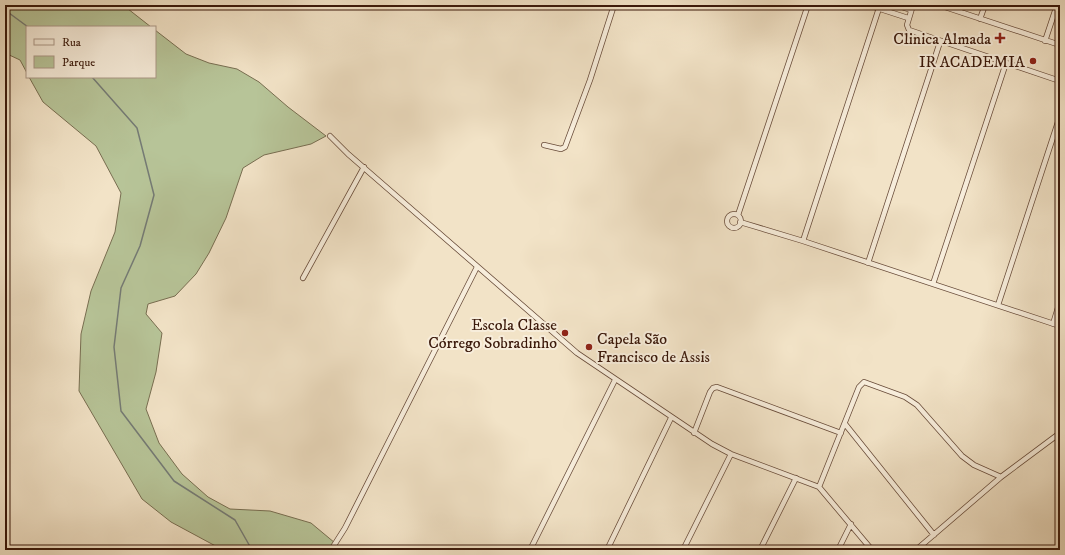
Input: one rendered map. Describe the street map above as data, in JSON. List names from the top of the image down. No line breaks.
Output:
{"places":{"health":["Clinica Almada"],"other":["IR ACADEMIA","Escola Classe Córrego Sobradinho","Capela São Francisco de Assis"]},"legend":["Rua","Parque"]}
